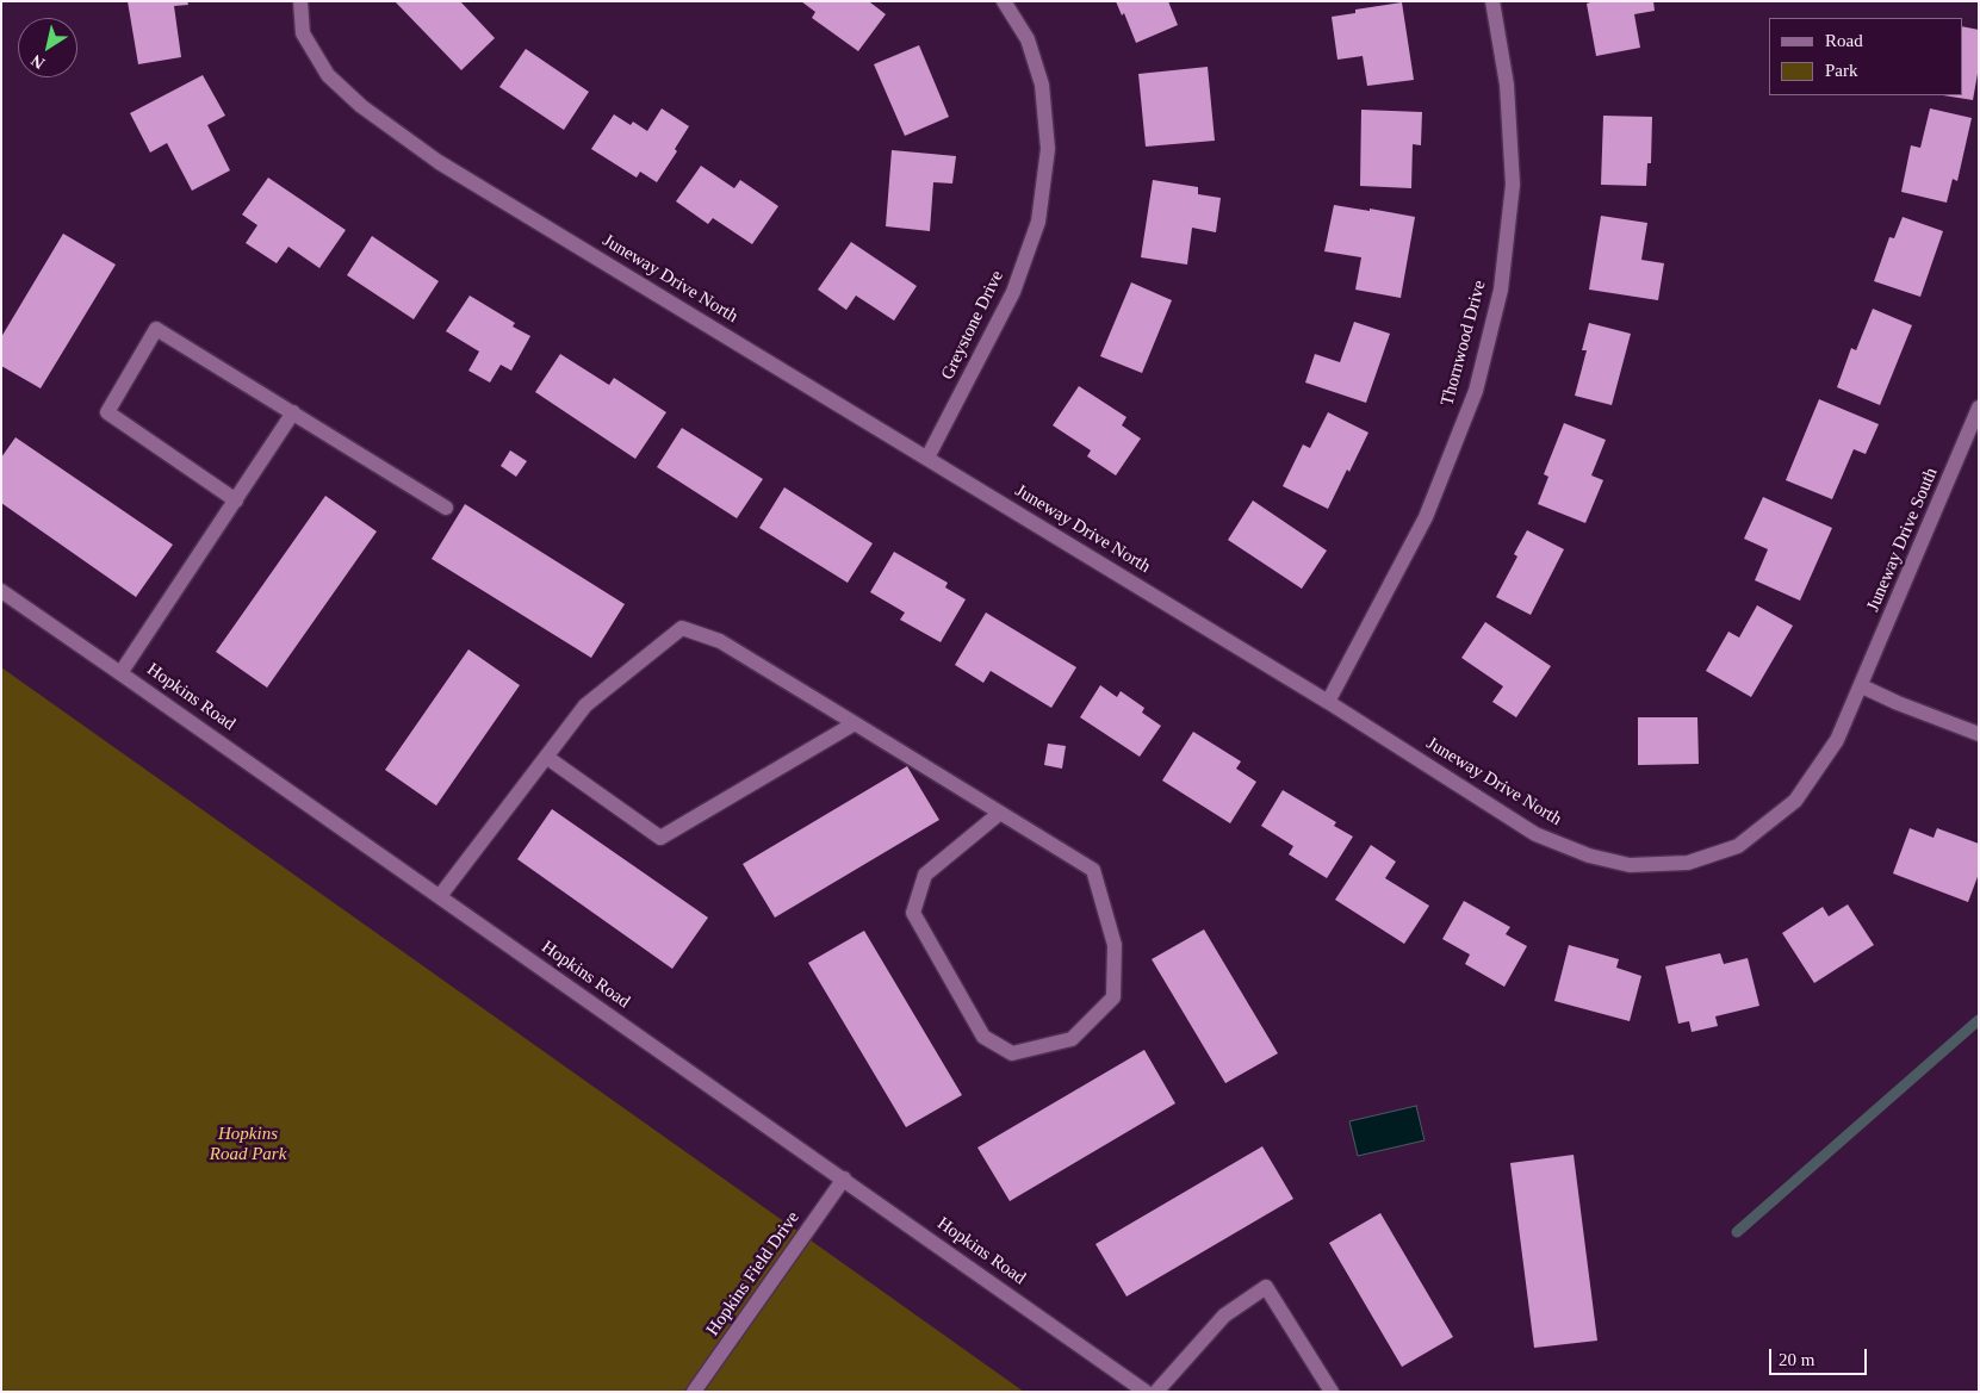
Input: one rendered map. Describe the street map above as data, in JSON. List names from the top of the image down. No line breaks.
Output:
{"streets":{"street":["Juneway Drive North","Greystone Drive","Thornwood Drive","Juneway Drive South","Hopkins Road","Hopkins Field Drive"]},"crossings":[["Juneway Drive North","Greystone Drive"],["Juneway Drive North","Thornwood Drive"],["Juneway Drive North","Juneway Drive South"],["Hopkins Road","Hopkins Field Drive"]],"parks":["Hopkins Road Park"],"legend":["Road","Park"],"scale_bar":"20 m","north":"bottom left"}
